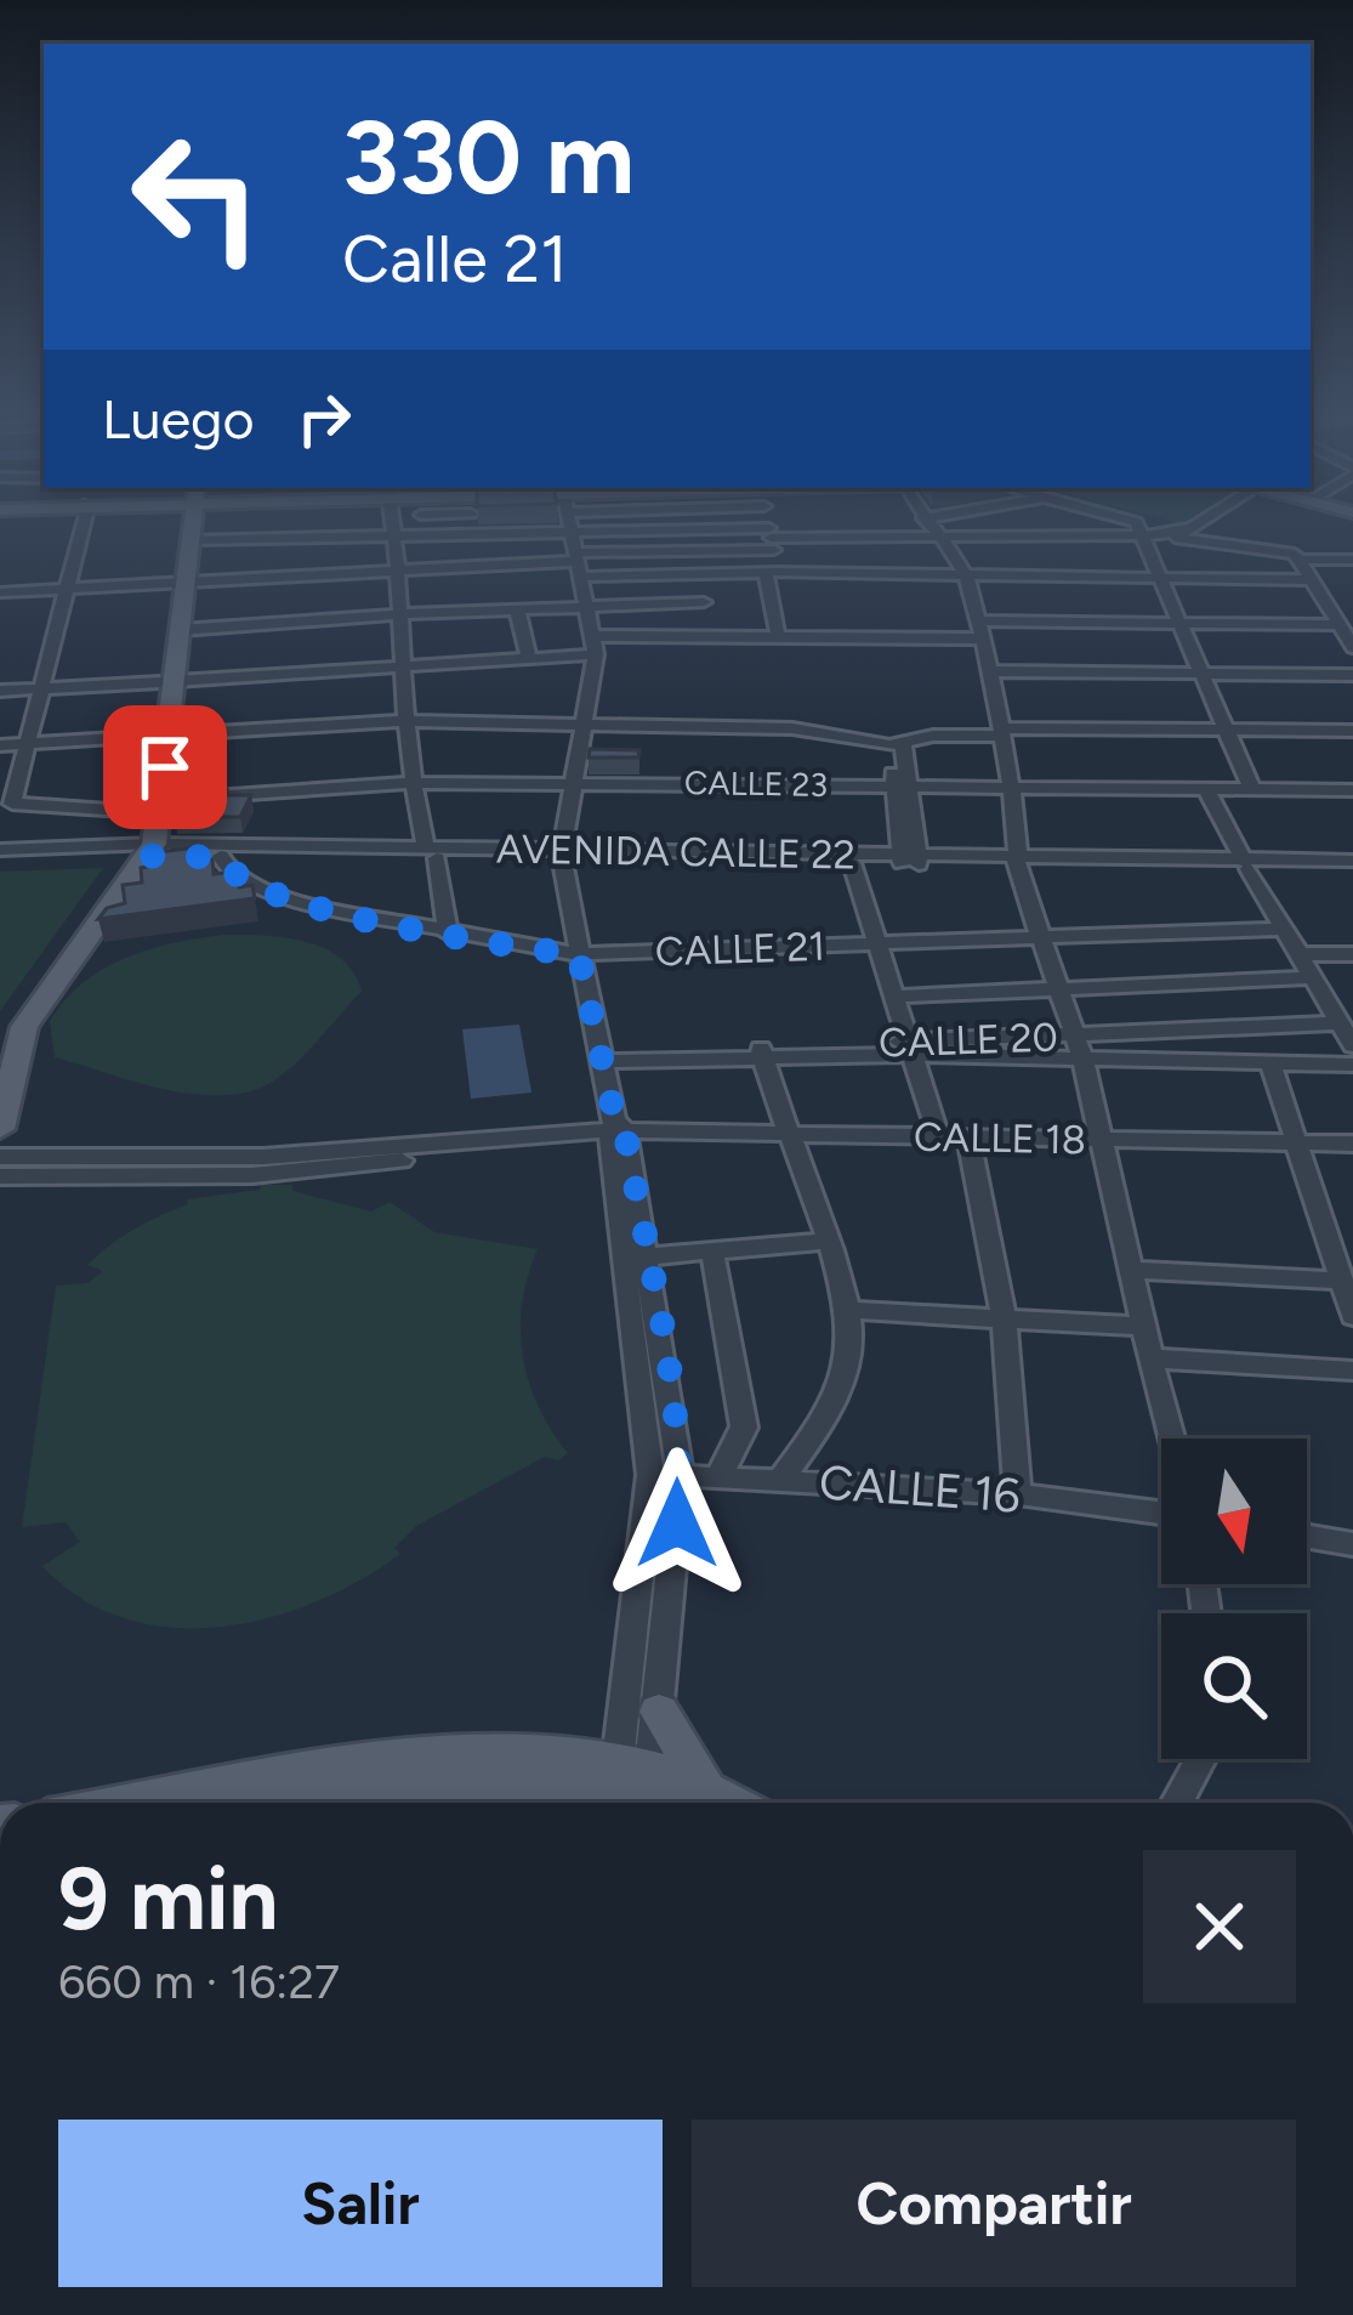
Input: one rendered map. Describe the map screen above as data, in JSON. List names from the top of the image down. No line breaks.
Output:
{"streets":{"street":["CALLE 23","AVENIDA CALLE 22","CALLE 21","CALLE 20","CALLE 18","CALLE 16"]},"crossings":[["AVENIDA CALLE 22","CALLE 21"]],"north":"bottom","page":{"turn":["330 m","Calle 21"],"then":"Luego","heading":["9 min","660 m · 16:27"],"buttons":["Salir","Compartir"]}}
